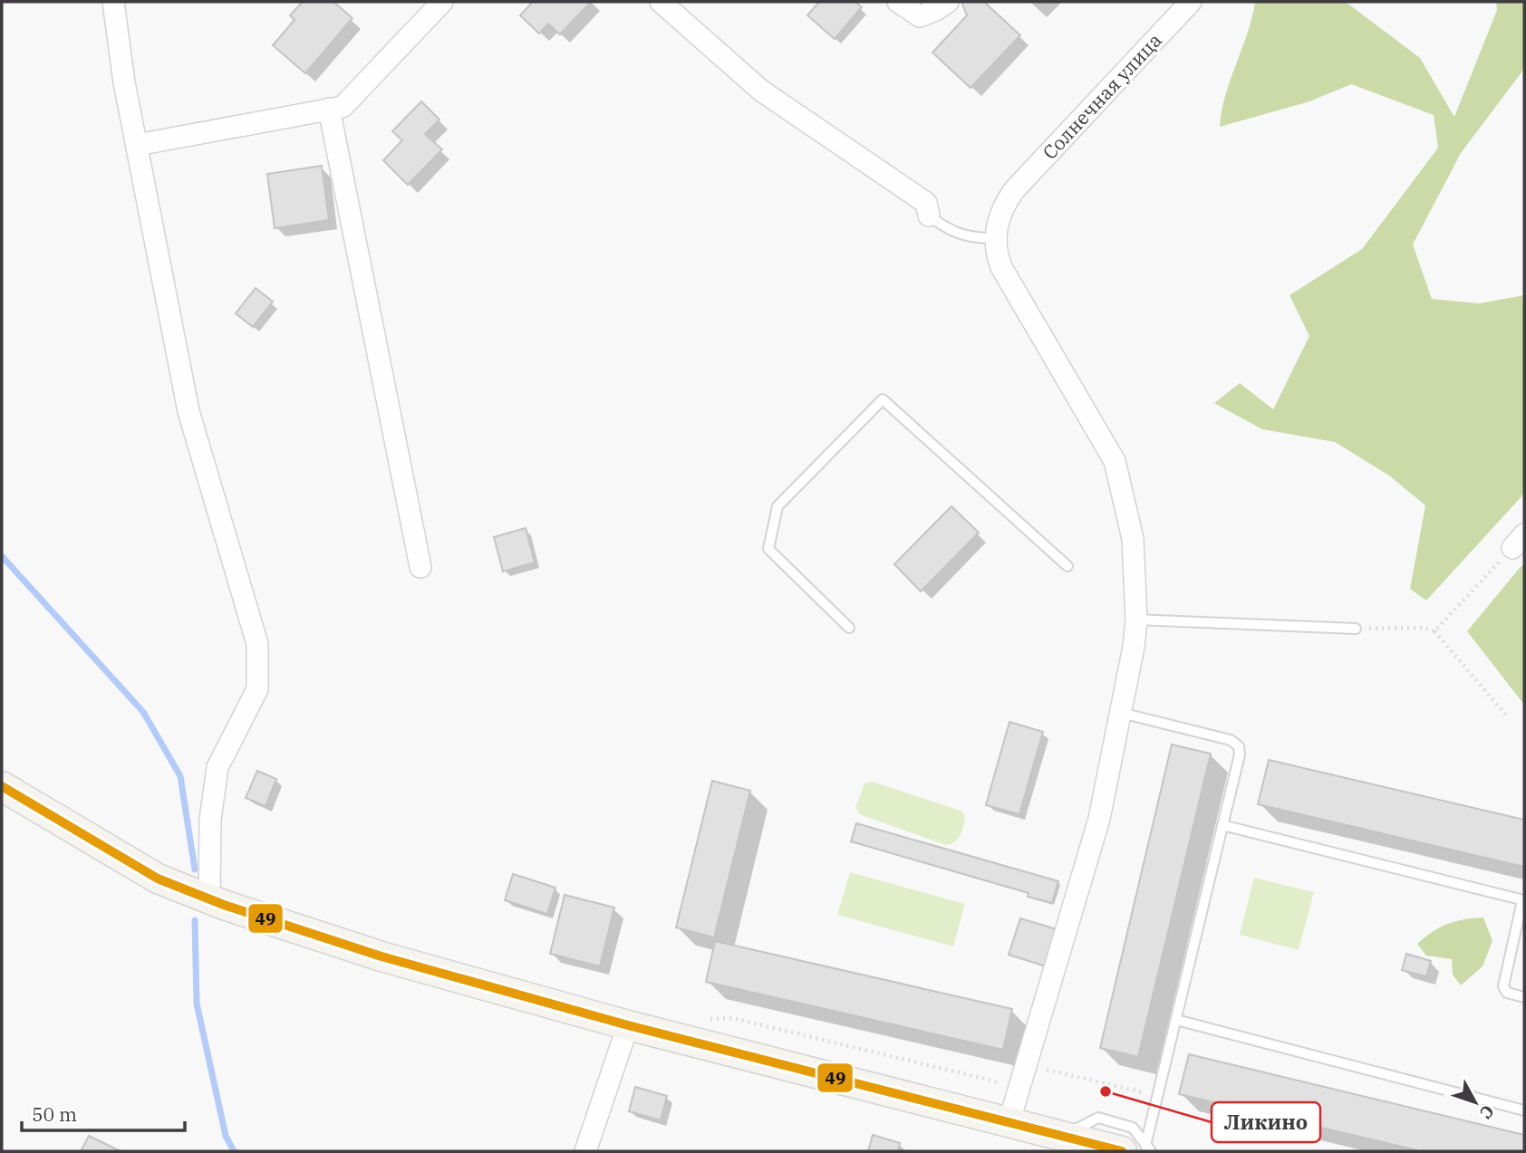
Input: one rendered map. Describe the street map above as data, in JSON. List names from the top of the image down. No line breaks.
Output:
{"streets":{"street":["Солнечная улица"]},"places":["Ликино"],"lines":["transit line 49"],"scale_bar":"50 m","north":"bottom right"}
